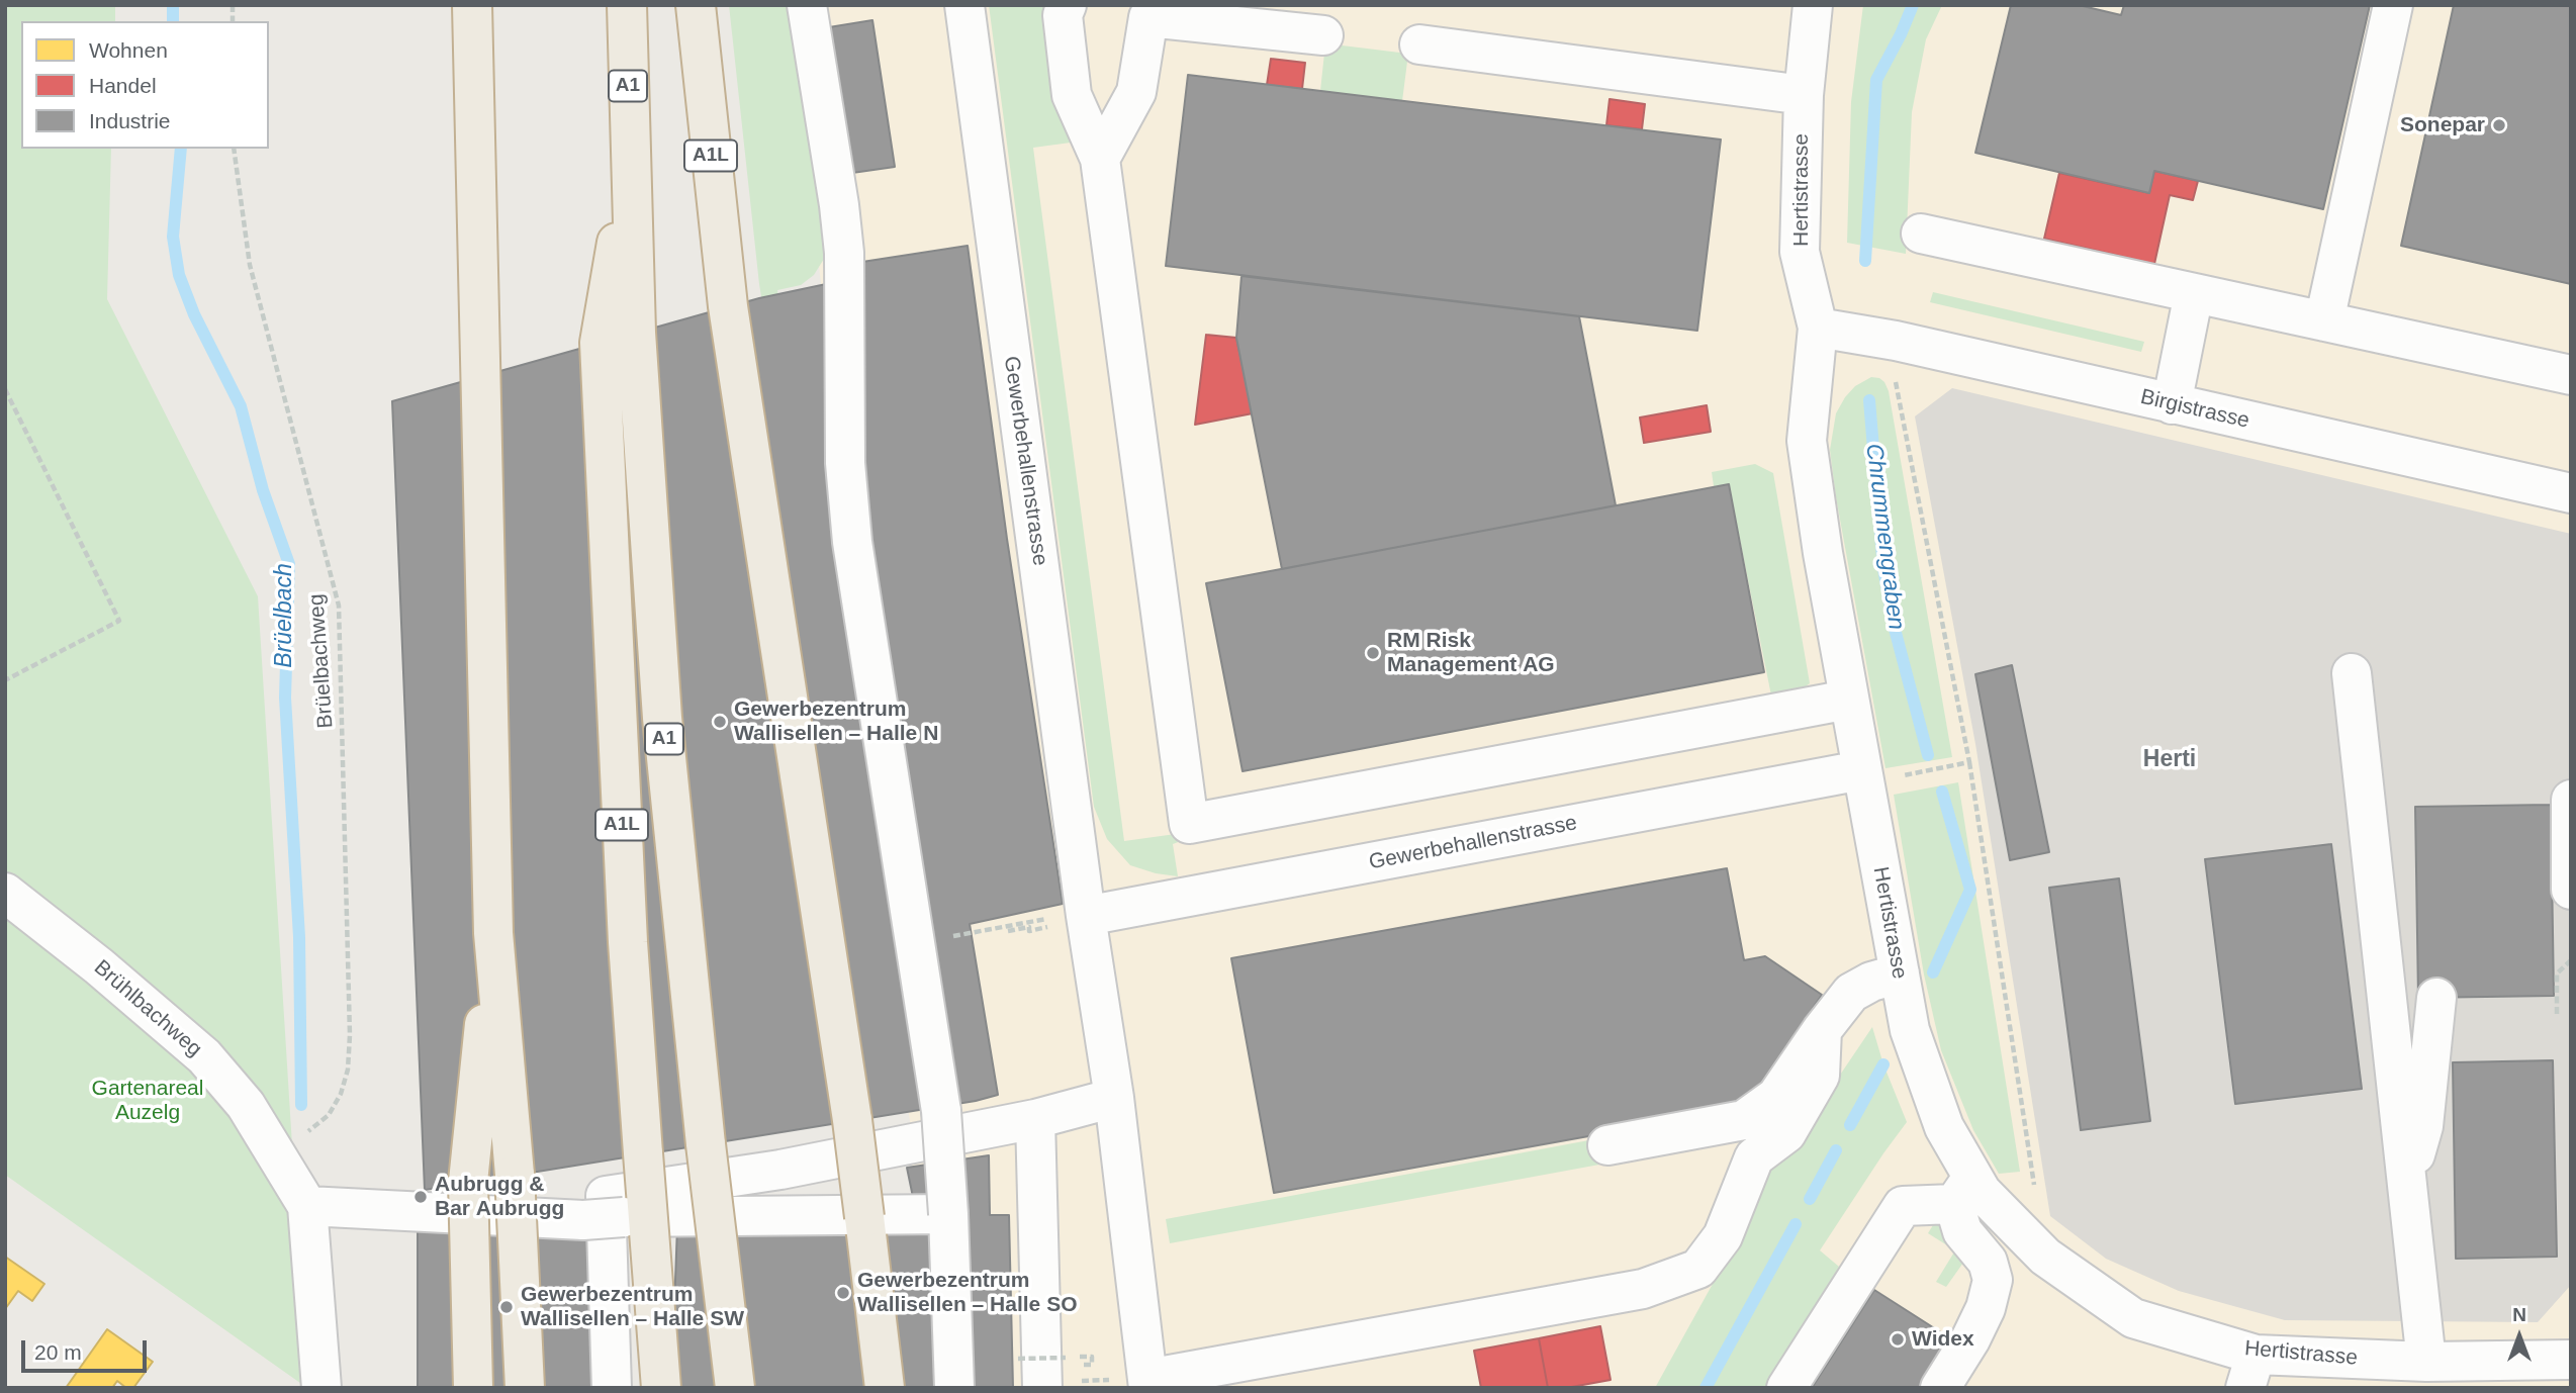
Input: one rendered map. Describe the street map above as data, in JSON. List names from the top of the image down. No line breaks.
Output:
{"streets":{"highway":["A1","A1L"],"street":["Hertistrasse","Birgistrasse","Gewerbehallenstrasse","Brühlbachweg"],"path":["Brüelbachweg"]},"crossings":[["A1","A1L"],["Hertistrasse","Birgistrasse"],["Hertistrasse","Gewerbehallenstrasse"],["Brüelbachweg","Brühlbachweg"]],"districts":["Herti"],"water":["Chrummengraben","Brüelbach"],"parks":["Gartenareal Auzelg"],"places":["Sonepar","RM Risk Management AG","Gewerbezentrum Wallisellen – Halle N","Aubrugg & Bar Aubrugg","Gewerbezentrum Wallisellen – Halle SO","Gewerbezentrum Wallisellen – Halle SW","Widex"],"legend":["Wohnen","Handel","Industrie"],"scale_bar":"20 m","north":"top"}
